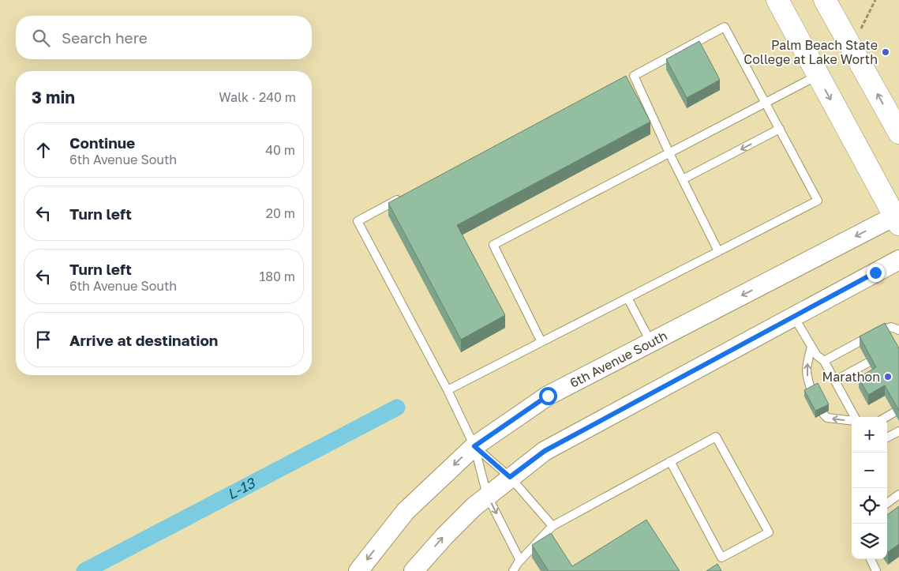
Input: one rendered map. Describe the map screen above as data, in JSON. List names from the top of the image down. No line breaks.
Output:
{"streets":{"street":["6th Avenue South"]},"water":["L-13"],"places":["Palm Beach State College at Lake Worth","Marathon"],"page":{"search":"Search here","heading":["3 min","Walk · 240 m"],"list":[["Continue","6th Avenue South","40 m"],["Turn left","20 m"],["Turn left","6th Avenue South","180 m"],"Arrive at destination"],"map_buttons":["+","−"]}}
